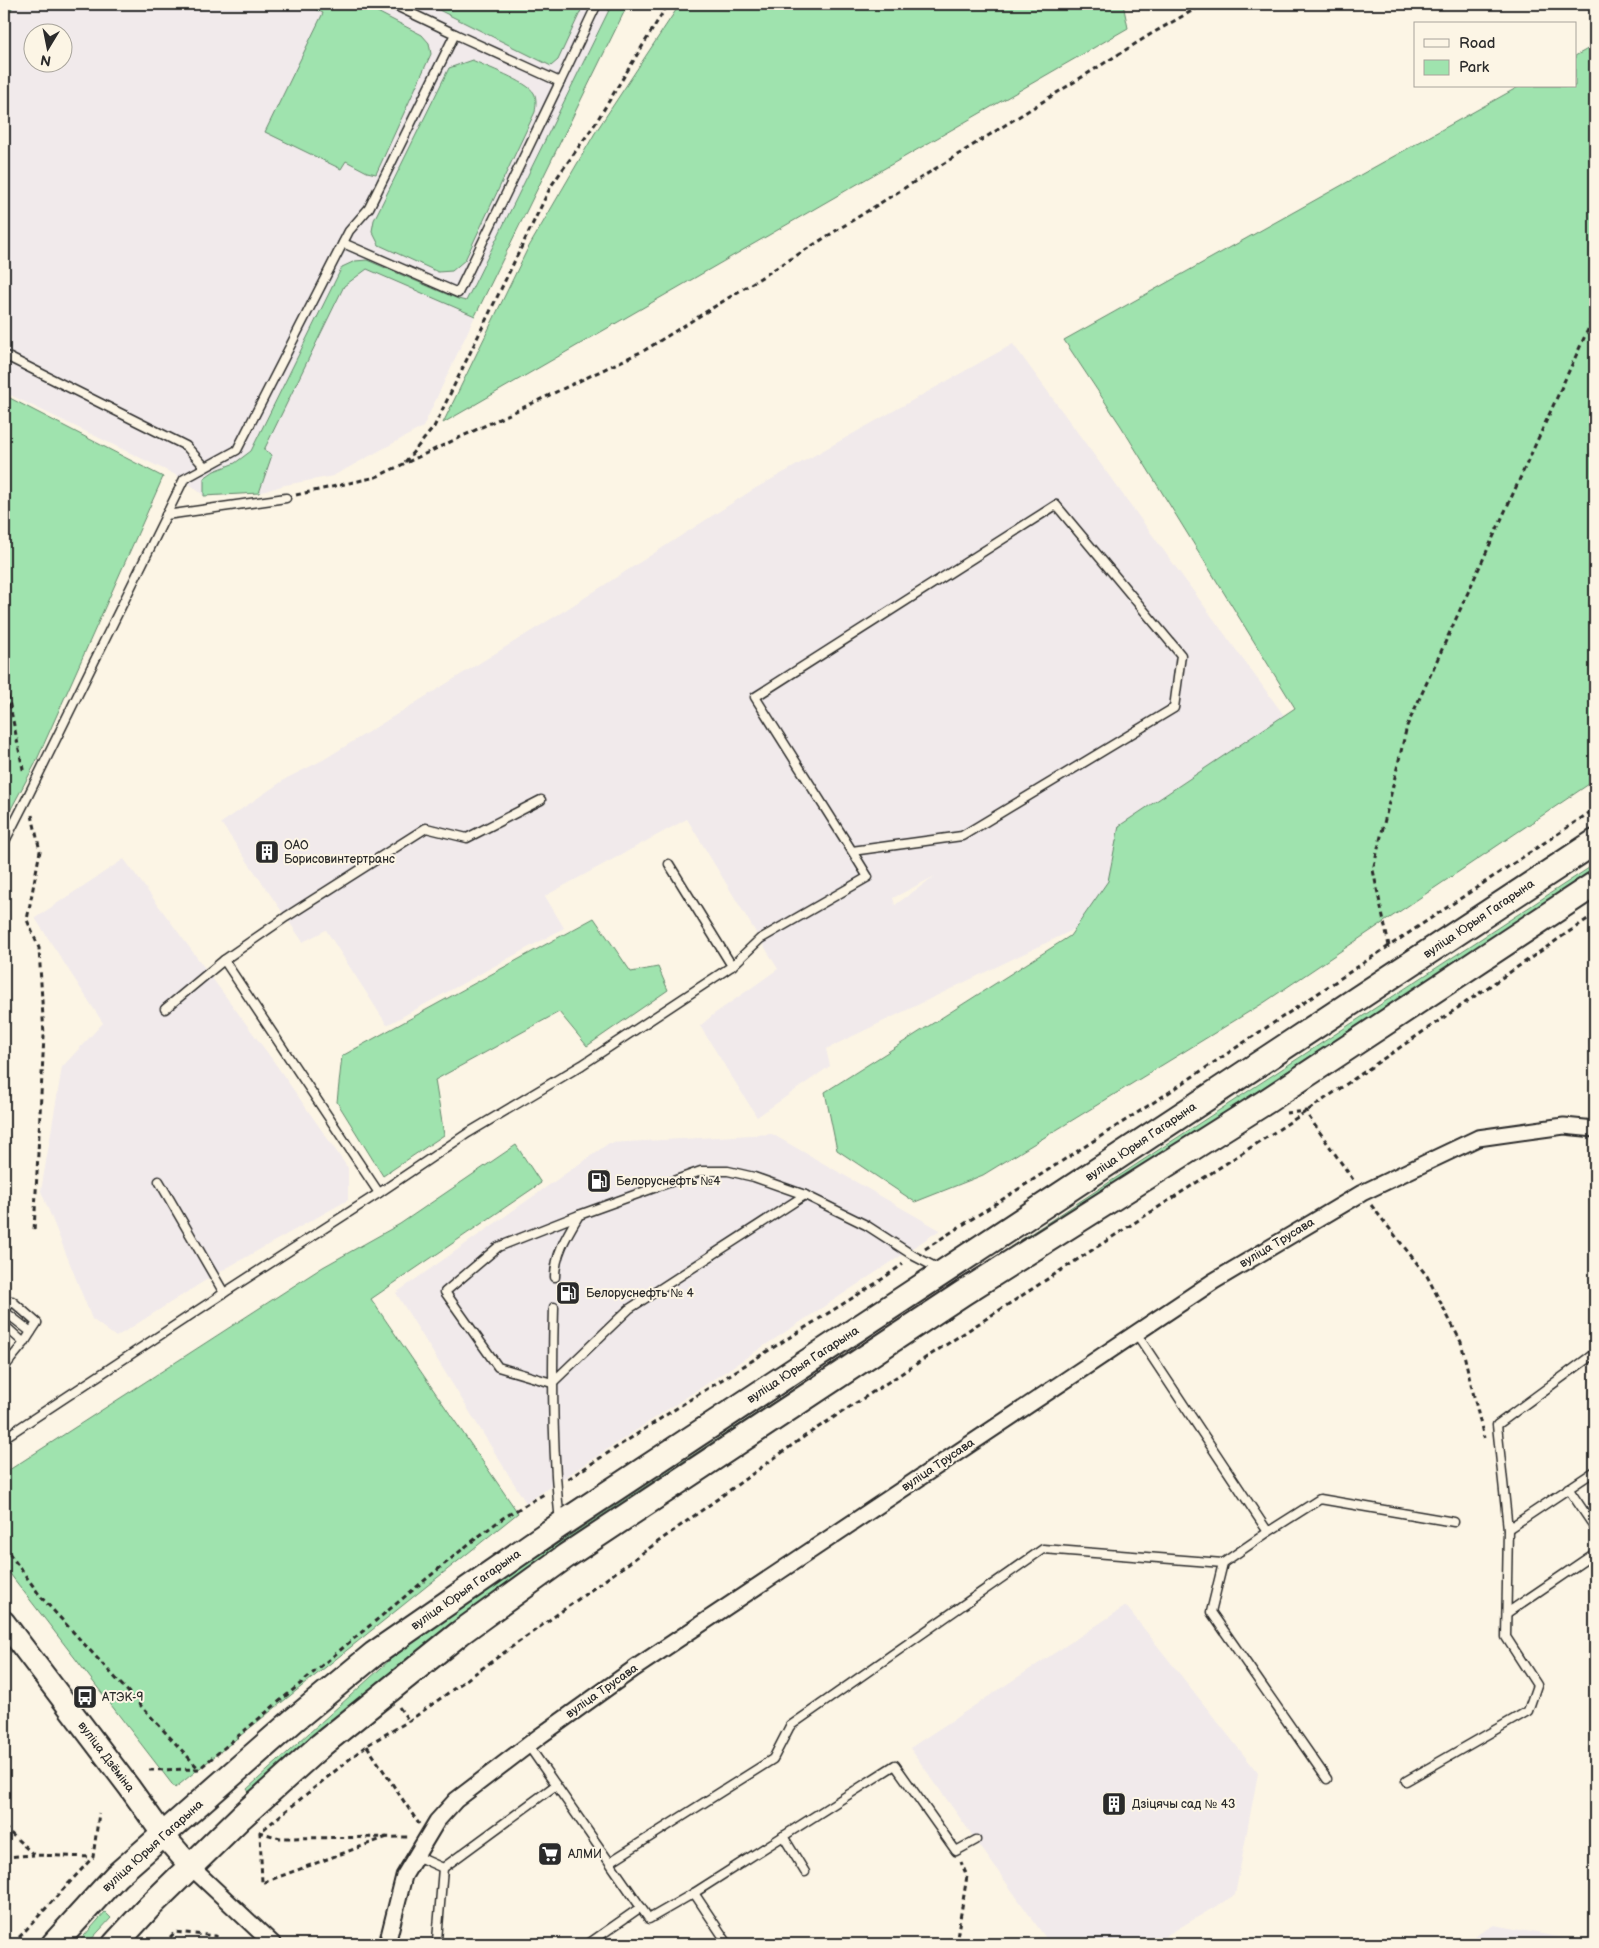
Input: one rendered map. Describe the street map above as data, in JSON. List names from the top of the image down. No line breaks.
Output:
{"streets":{"main road":["вуліца Юрыя Гагарына","вуліца Дзёміна"],"street":["вуліца Трусава"]},"crossings":[["вуліца Юрыя Гагарына","вуліца Дзёміна"]],"places":{"building":["ОАО Борисовинтертранс","Дзіцячы сад № 43"],"fuel station":["Белоруснефть №4","Белоруснефть № 4"],"bus stop":["АТЭК-9"],"supermarket":["АЛМИ"]},"legend":["Road","Park"],"north":"bottom"}
